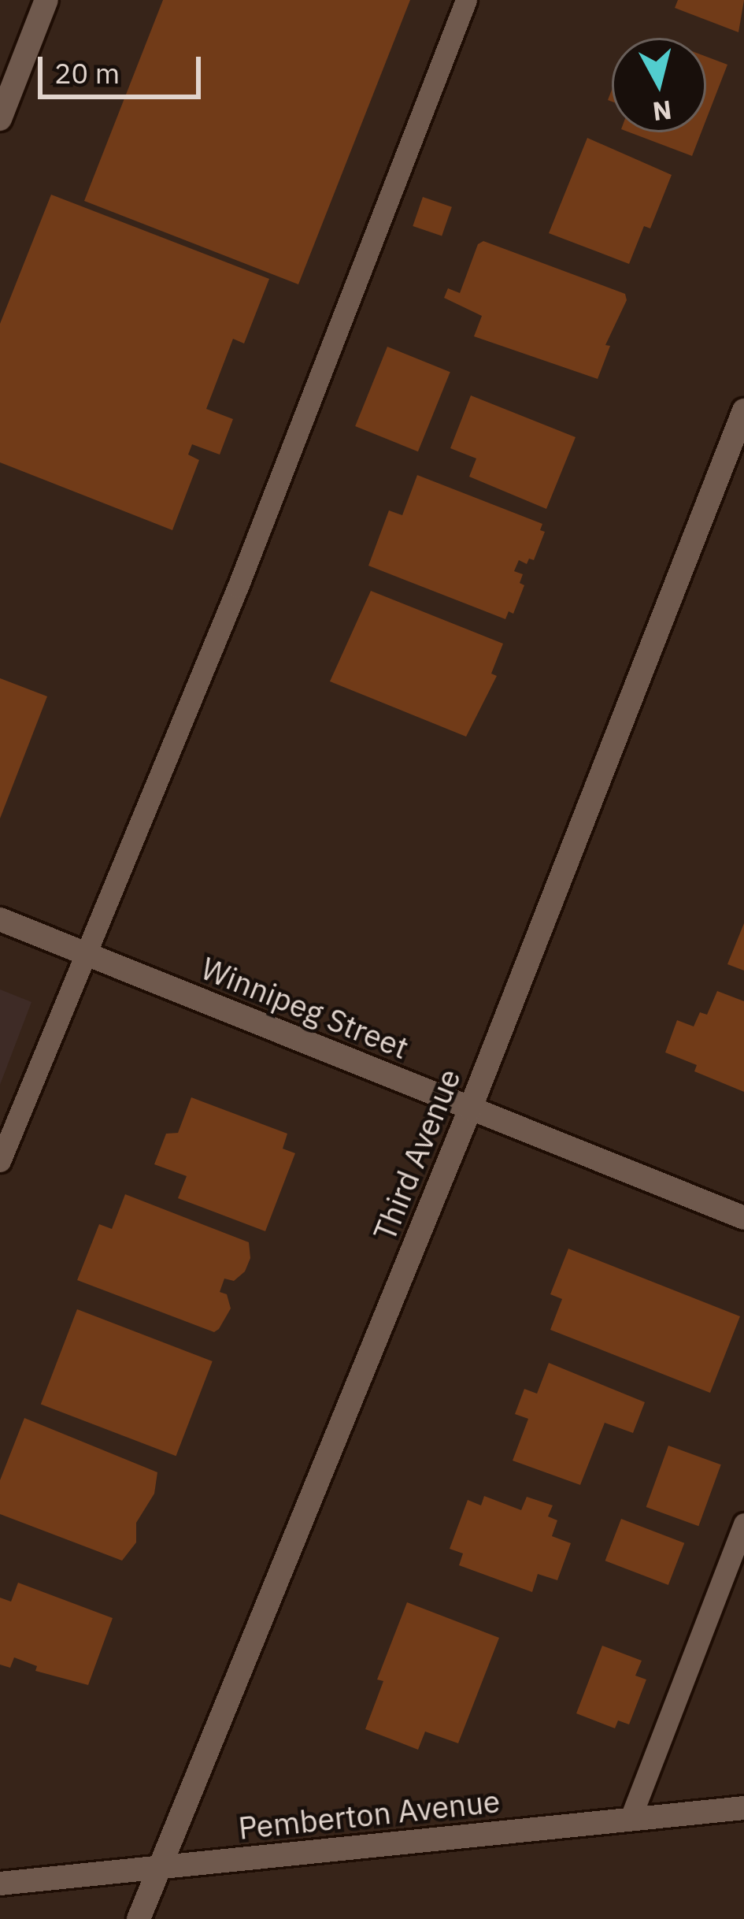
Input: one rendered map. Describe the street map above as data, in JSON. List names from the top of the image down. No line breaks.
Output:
{"streets":{"street":["Winnipeg Street","Third Avenue","Pemberton Avenue"]},"crossings":[["Winnipeg Street","Third Avenue"],["Third Avenue","Pemberton Avenue"]],"scale_bar":"20 m","north":"bottom"}
